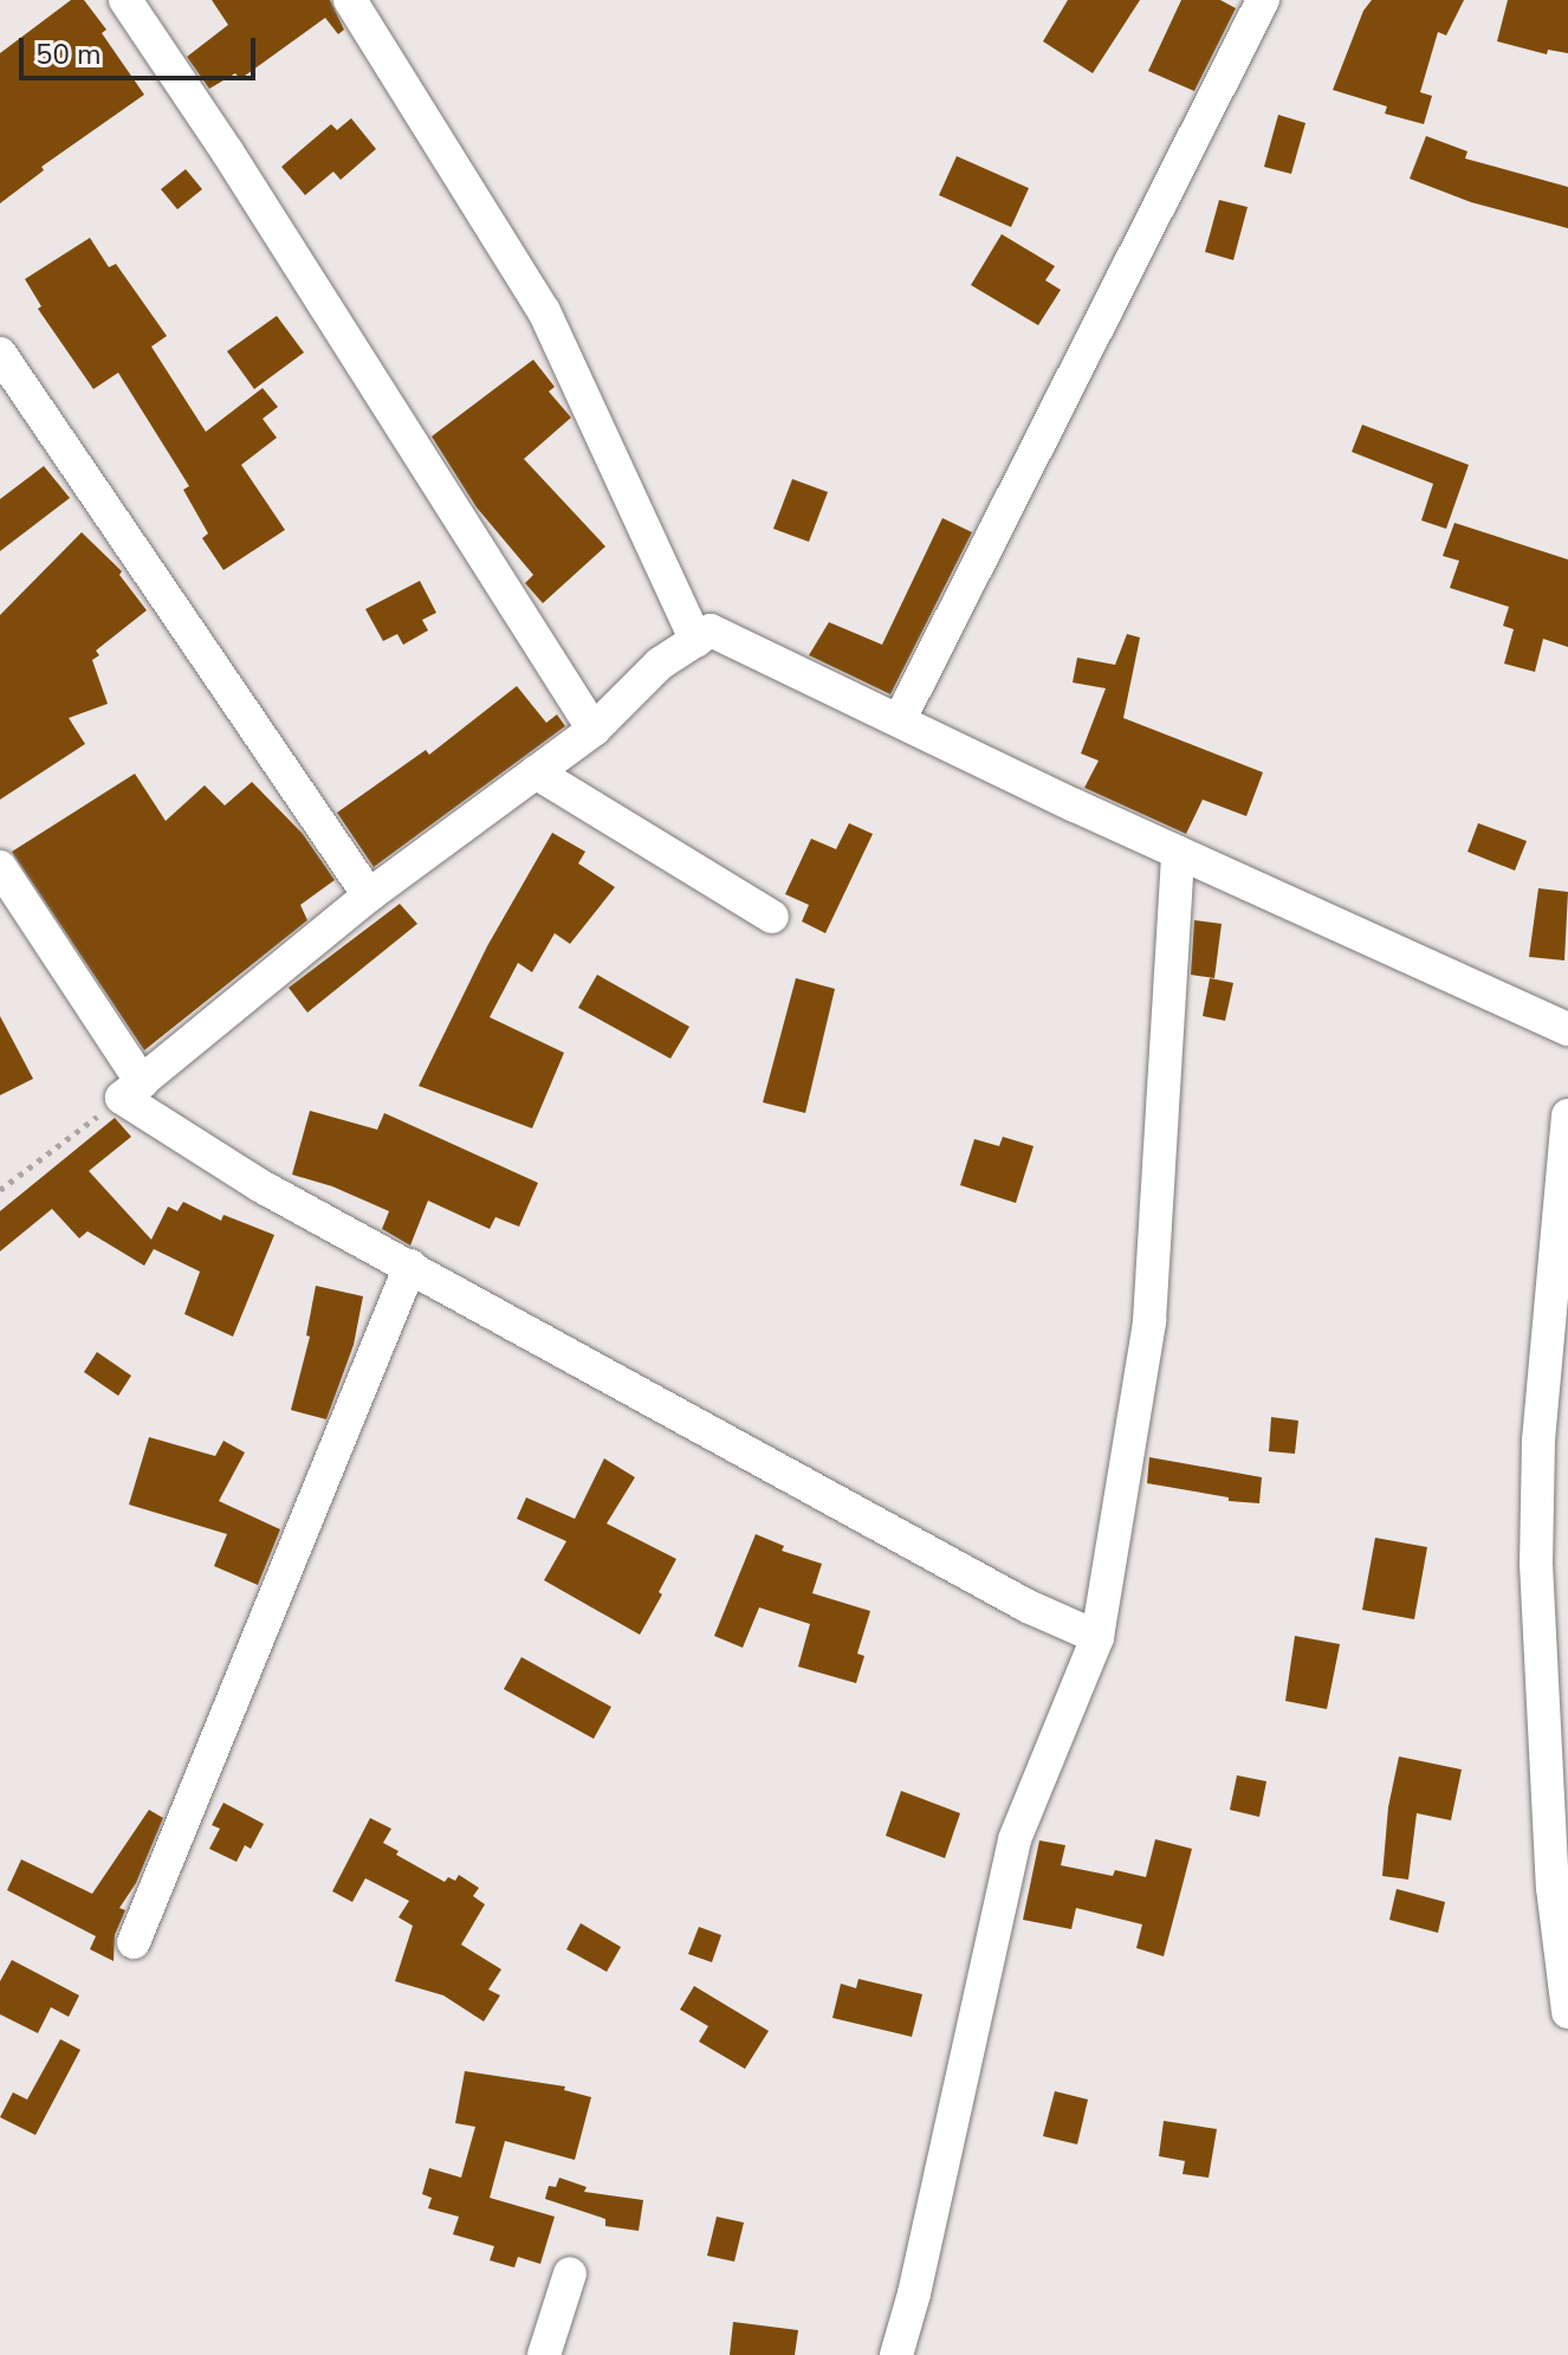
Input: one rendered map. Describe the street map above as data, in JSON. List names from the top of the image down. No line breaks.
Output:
{"scale_bar":"50 m"}
